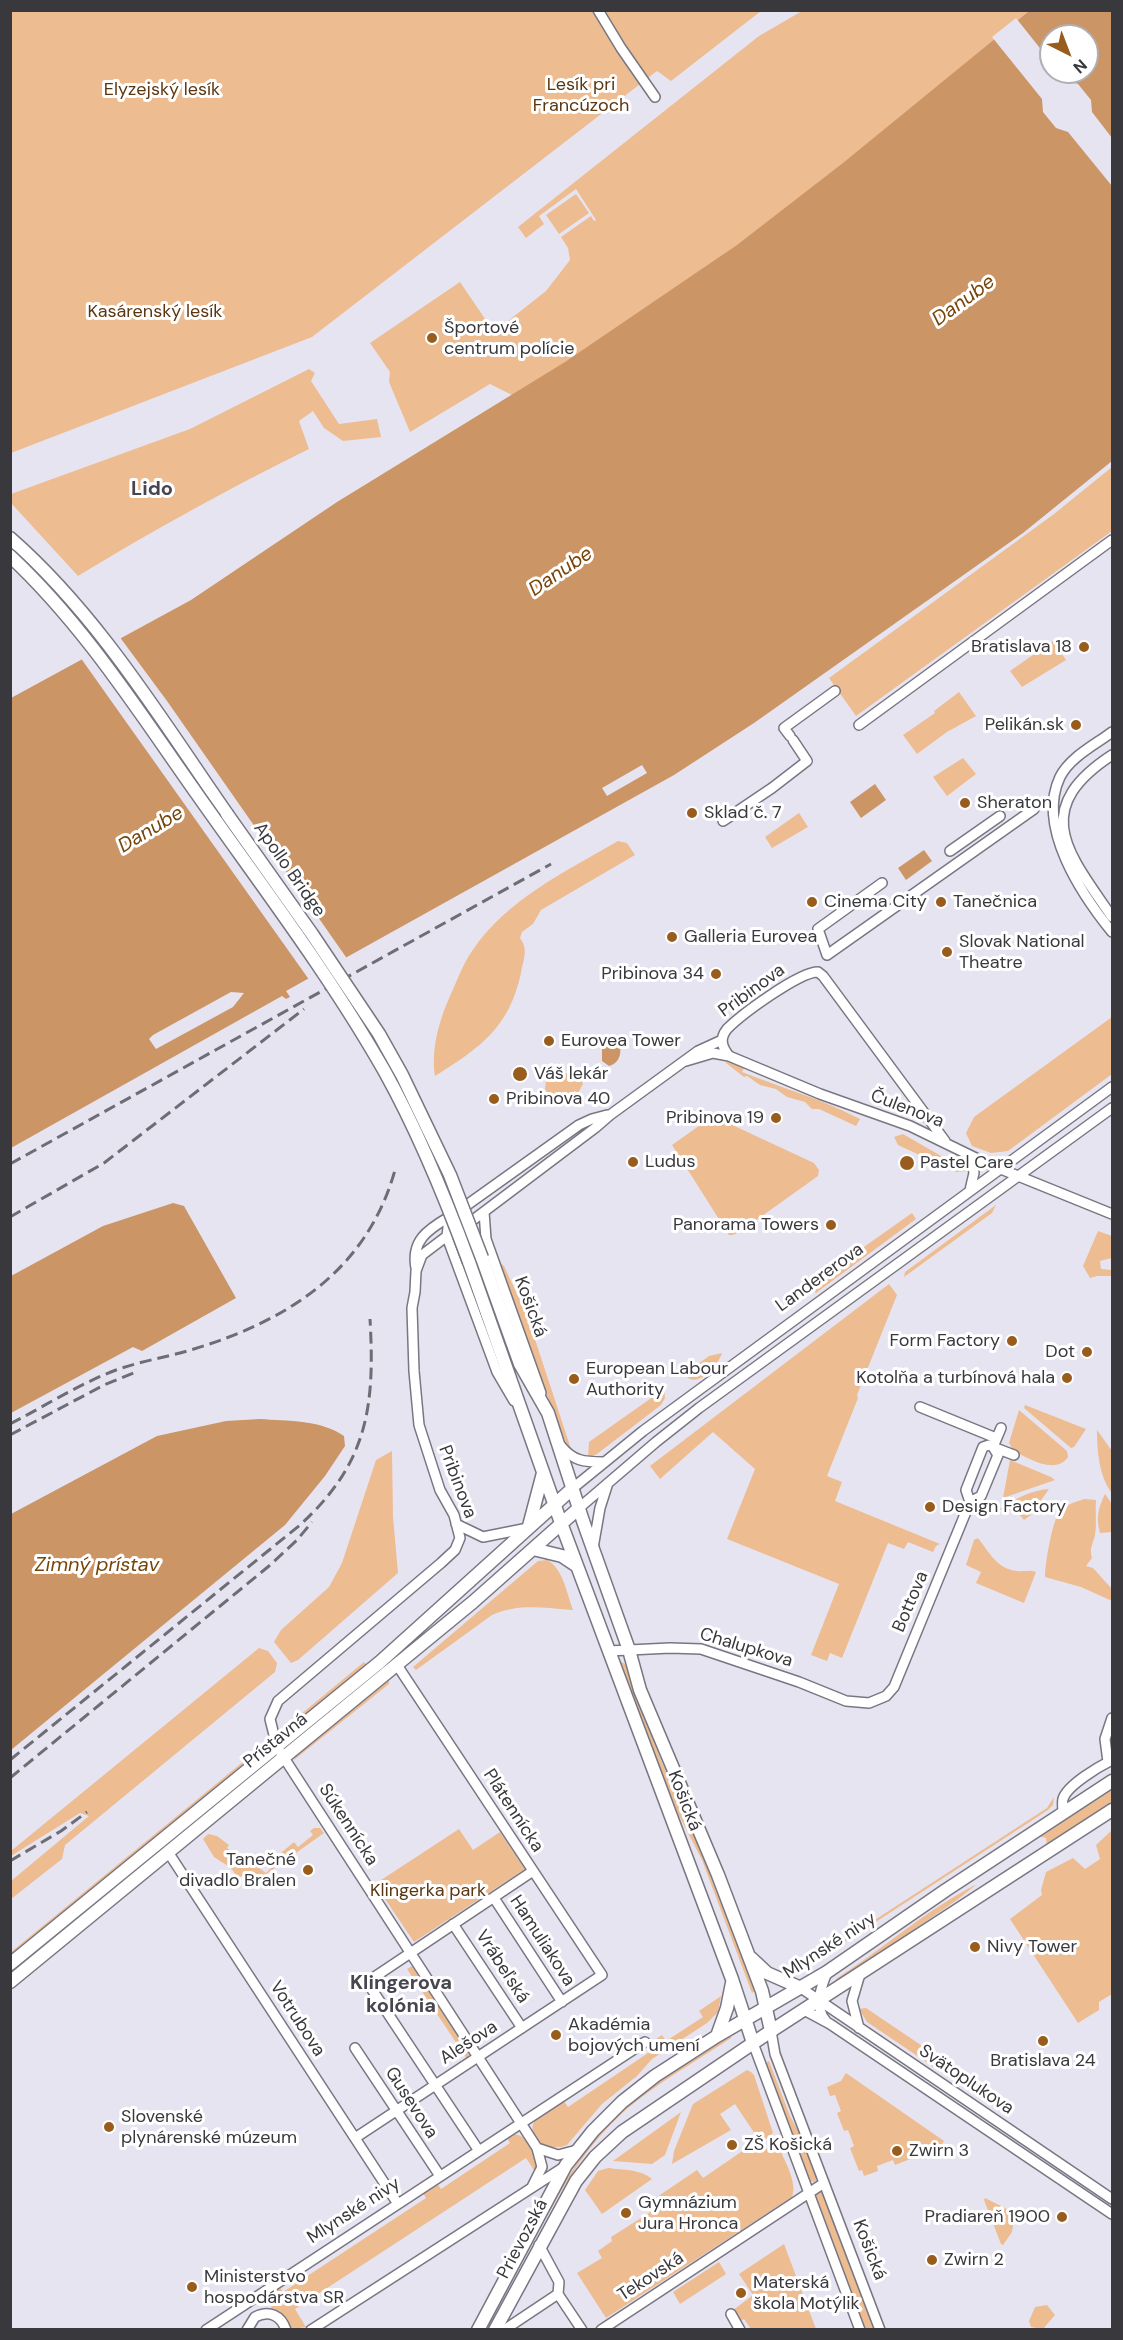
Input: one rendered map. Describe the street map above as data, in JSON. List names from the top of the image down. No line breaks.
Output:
{"streets":{"main road":["Apollo Bridge","Landererova","Košická","Prístavná","Mlynské nivy","Prievozská"],"street":["Pribinova","Čulenova","Bottova","Chalupkova","Plátennícka","Súkennícka","Hamuliakova","Vrábeľská","Votrubova","Alešova","Svätoplukova","Gusevova","Tekovská"]},"crossings":[["Apollo Bridge","Košická"],["Pribinova","Čulenova"],["Pribinova","Košická"],["Pribinova","Prístavná"],["Pribinova","Súkennícka"],["Čulenova","Landererova"],["Landererova","Košická"],["Landererova","Prístavná"],["Košická","Chalupkova"],["Košická","Prístavná"],["Košická","Mlynské nivy"],["Košická","Prievozská"],["Košická","Tekovská"],["Bottova","Chalupkova"],["Prístavná","Plátennícka"],["Prístavná","Súkennícka"],["Prístavná","Votrubova"],["Plátennícka","Alešova"],["Súkennícka","Mlynské nivy"],["Súkennícka","Alešova"],["Hamuliakova","Alešova"],["Mlynské nivy","Votrubova"],["Mlynské nivy","Svätoplukova"],["Mlynské nivy","Gusevova"],["Mlynské nivy","Prievozská"],["Vrábeľská","Alešova"],["Votrubova","Alešova"],["Alešova","Gusevova"]],"districts":["Lido","Klingerova kolónia"],"water":["Danube","Zimný prístav"],"parks":["Lesík pri Francúzoch","Elyzejský lesík","Kasárenský lesík","Klingerka park"],"places":["Športové centrum polície","Bratislava 18","Pelikán.sk","Sheraton","Sklad č. 7","Cinema City","Tanečnica","Galleria Eurovea","Slovak National Theatre","Pribinova 34","Eurovea Tower","Váš lekár","Pribinova 40","Pribinova 19","Ludus","Pastel Care","Panorama Towers","Form Factory","Dot","Kotolňa a turbínová hala","European Labour Authority","Design Factory","Tanečné divadlo Bralen","Nivy Tower","Akadémia bojových umení","Bratislava 24","Slovenské plynárenské múzeum","ZŠ Košická","Zwirn 3","Gymnázium Jura Hronca","Pradiareň 1900","Zwirn 2","Ministerstvo hospodárstva SR","Materská škola Motýlik"],"north":"bottom right"}
